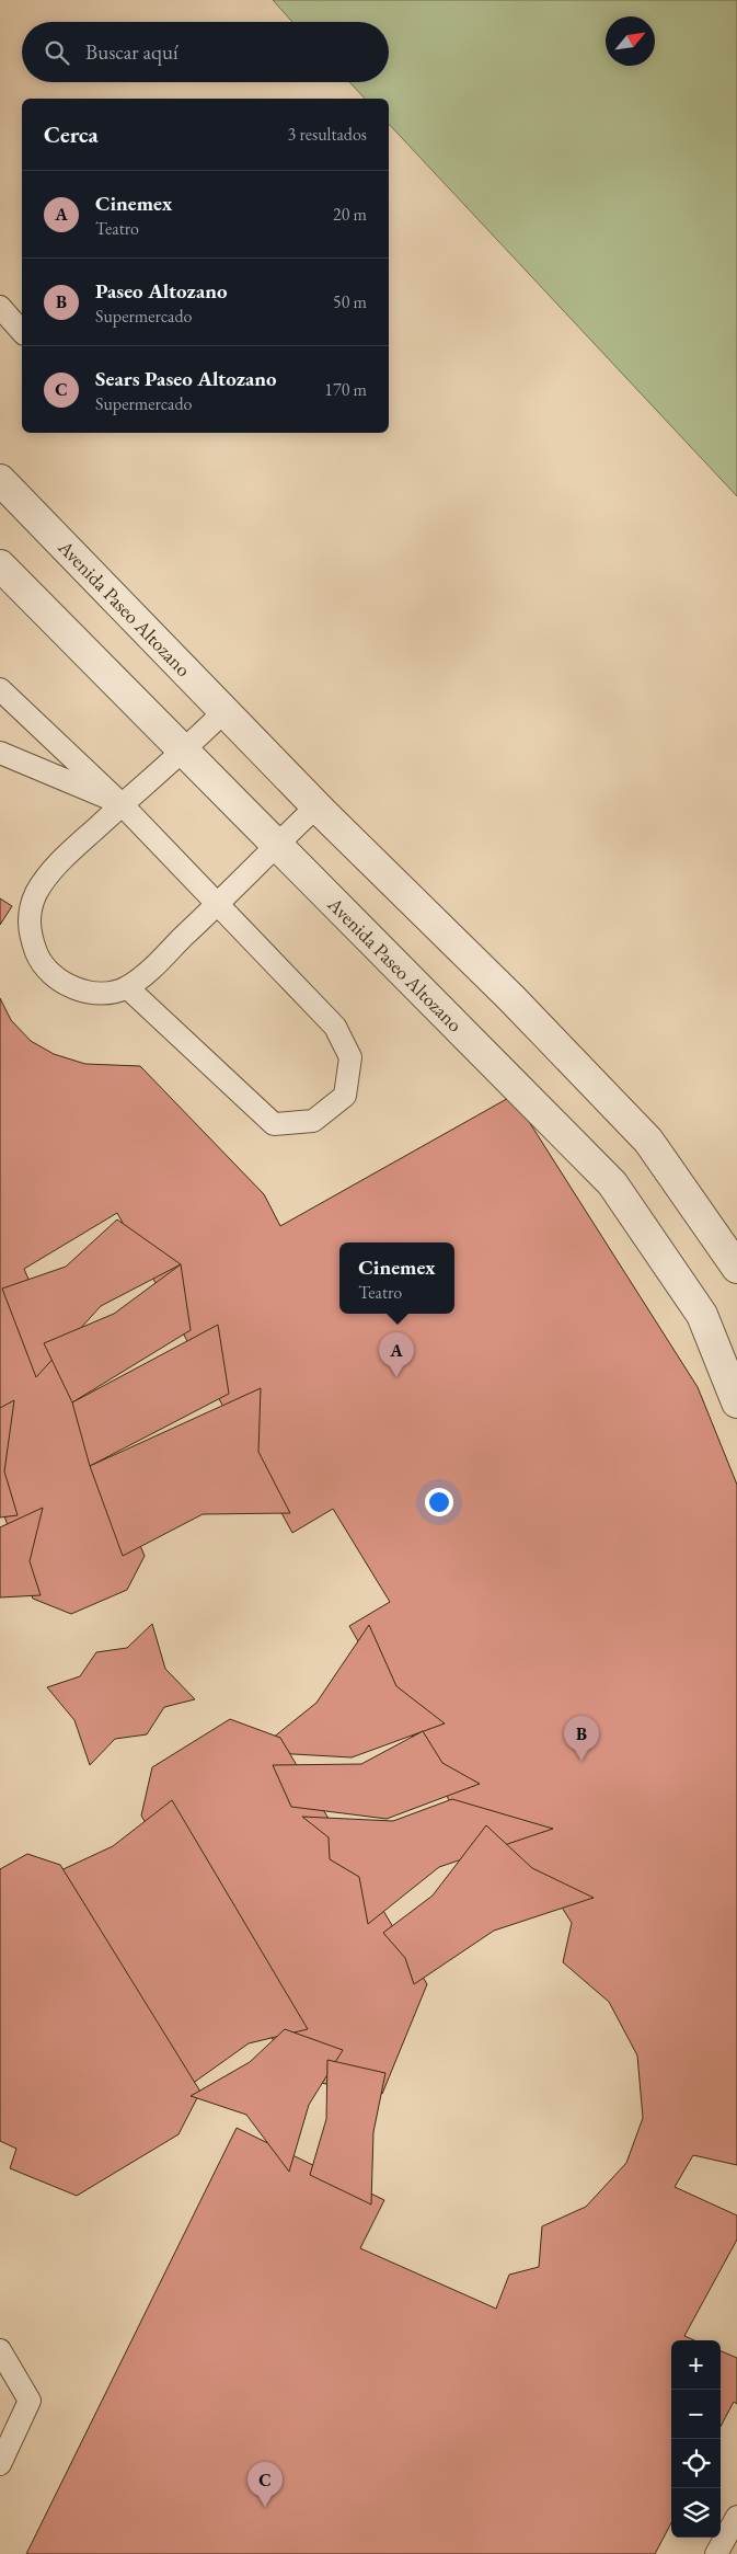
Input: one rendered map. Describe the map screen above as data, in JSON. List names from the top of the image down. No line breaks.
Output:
{"streets":{"street":["Avenida Paseo Altozano"]},"north":"top right","page":{"search":"Buscar aquí","heading":["Cerca","3 resultados"],"list":[{"mark":"A","name":"Cinemex","note":"Teatro","value":"20 m"},{"mark":"B","name":"Paseo Altozano","note":"Supermercado","value":"50 m"},{"mark":"C","name":"Sears Paseo Altozano","note":"Supermercado","value":"170 m"}],"popup":["Cinemex","Teatro"],"pins":["A","B","C"],"map_buttons":["+","−"]}}
